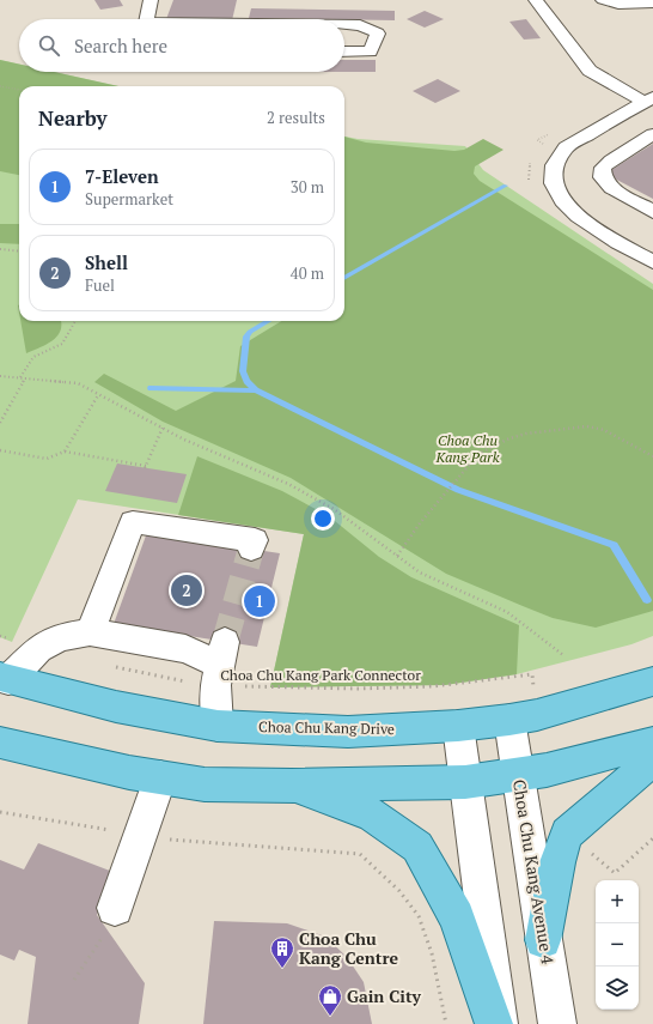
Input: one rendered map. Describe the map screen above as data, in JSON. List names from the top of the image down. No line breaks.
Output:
{"streets":{"main road":["Choa Chu Kang Drive"],"street":["Choa Chu Kang Avenue 4"],"path":["Choa Chu Kang Park Connector"]},"crossings":[["Choa Chu Kang Drive","Choa Chu Kang Avenue 4"]],"parks":["Choa Chu Kang Park"],"places":{"building":["Choa Chu Kang Centre"],"shop":["Gain City"]},"page":{"search":"Search here","heading":["Nearby","2 results"],"list":[{"mark":"1","name":"7-Eleven","note":"Supermarket","value":"30 m"},{"mark":"2","name":"Shell","note":"Fuel","value":"40 m"}],"pins":["2","1"],"map_buttons":["+","−"]}}
